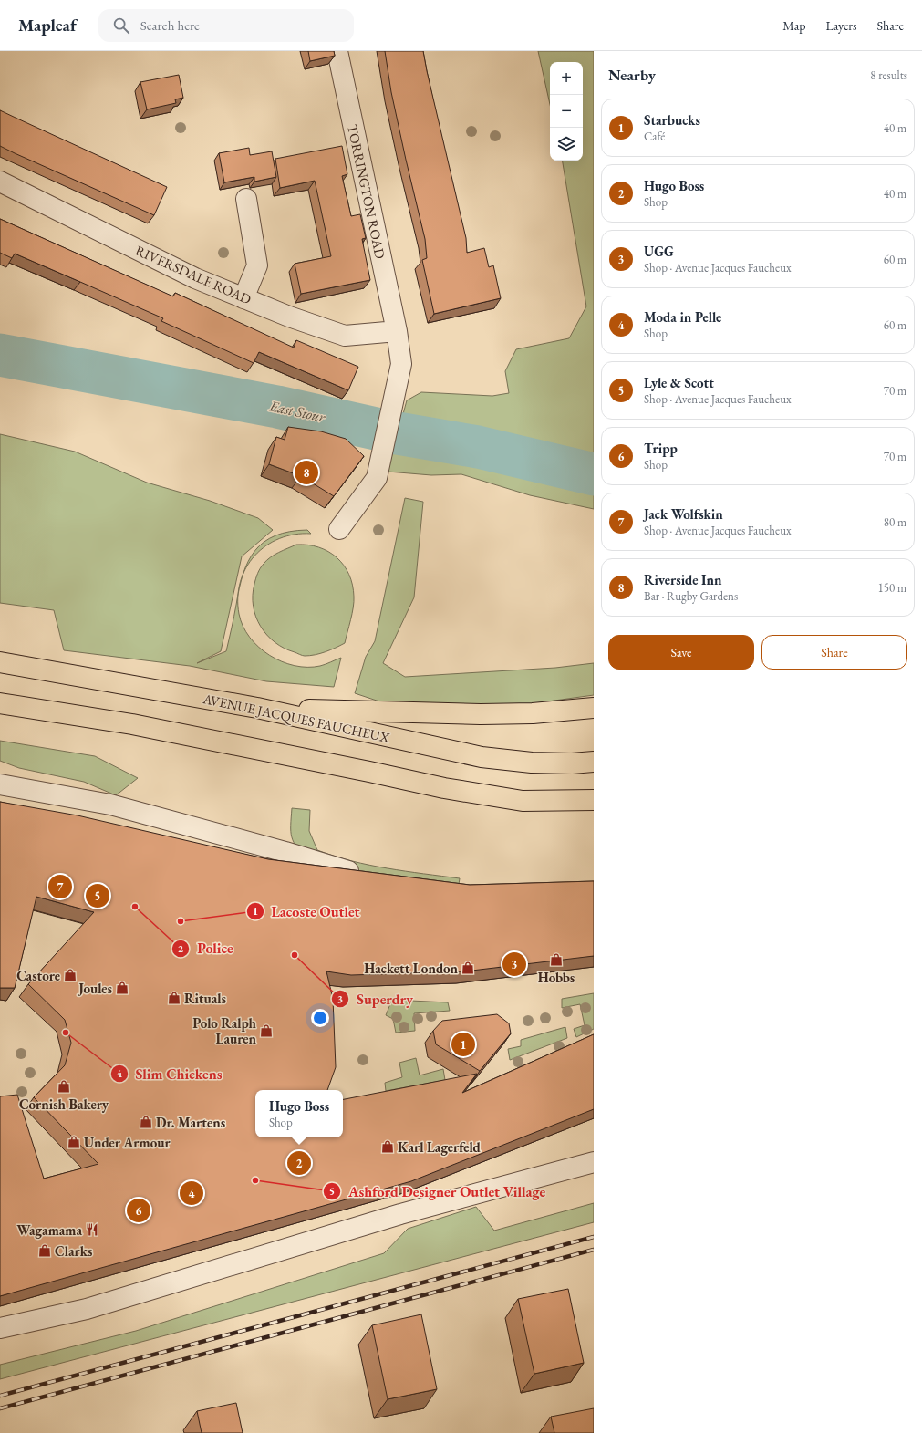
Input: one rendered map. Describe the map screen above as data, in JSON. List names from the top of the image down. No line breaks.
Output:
{"streets":{"main road":["AVENUE JACQUES FAUCHEUX"],"street":["TORRINGTON ROAD","RIVERSDALE ROAD"]},"crossings":[["TORRINGTON ROAD","RIVERSDALE ROAD"]],"water":["East Stour"],"places":{"other":["Police","Lacoste Outlet","Superdry","Slim Chickens","Ashford Designer Outlet Village"],"shop":["Hobbs","Hackett London","Castore","Joules","Rituals","Polo Ralph Lauren","Cornish Bakery","Dr. Martens","Under Armour","Karl Lagerfeld","Clarks"],"restaurant":["Wagamama"]},"page":{"header":"Mapleaf","search":"Search here","nav":["Map","Layers","Share"],"heading":["Nearby","8 results"],"map_buttons":["+","−"],"list":[{"mark":"1","name":"Starbucks","note":"Café","value":"40 m"},{"mark":"2","name":"Hugo Boss","note":"Shop","value":"40 m"},{"mark":"3","name":"UGG","note":"Shop · Avenue Jacques Faucheux","value":"60 m"},{"mark":"4","name":"Moda in Pelle","note":"Shop","value":"60 m"},{"mark":"5","name":"Lyle & Scott","note":"Shop · Avenue Jacques Faucheux","value":"70 m"},{"mark":"6","name":"Tripp","note":"Shop","value":"70 m"},{"mark":"7","name":"Jack Wolfskin","note":"Shop · Avenue Jacques Faucheux","value":"80 m"},{"mark":"8","name":"Riverside Inn","note":"Bar · Rugby Gardens","value":"150 m"}],"pins":["8","7","5","3","1","2","4","6"],"buttons":["Save","Share"],"popup":["Hugo Boss","Shop"]}}
